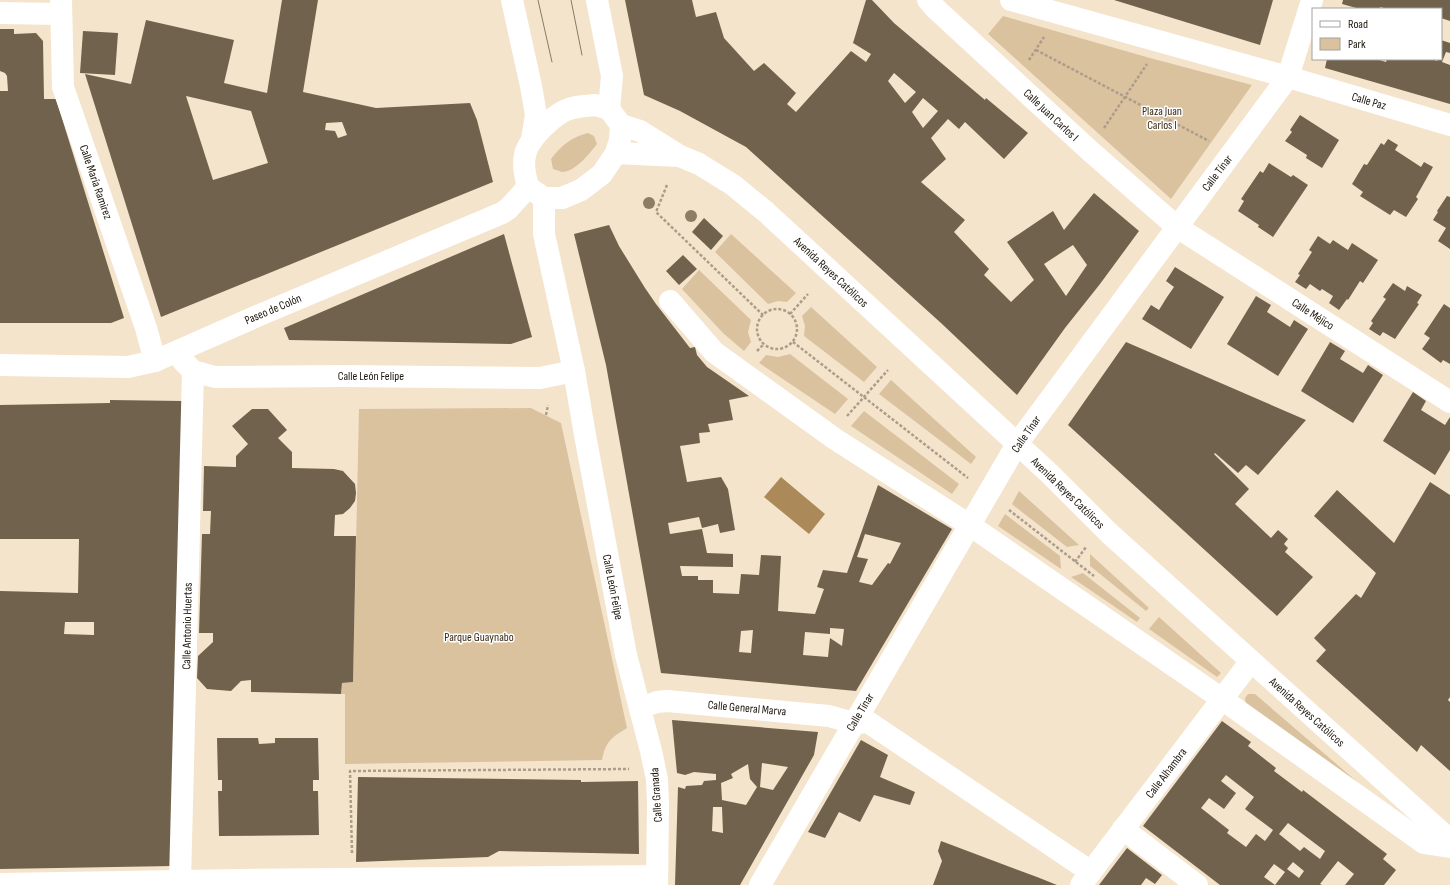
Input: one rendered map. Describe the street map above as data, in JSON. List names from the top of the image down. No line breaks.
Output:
{"streets":{"street":["Calle Paz","Calle Juan Carlos I","Calle Tínar","Calle María Ramirez","Avenida Reyes Católicos","Paseo de Colón","Calle Méjico","Calle León Felipe","Calle Antonio Huertas","Calle General Marva","Calle Alhambra","Calle Granada"]},"crossings":[["Calle Paz","Calle Tínar"],["Calle Juan Carlos I","Calle Tínar"],["Calle Juan Carlos I","Calle Méjico"],["Calle Tínar","Avenida Reyes Católicos"],["Calle Tínar","Calle Méjico"],["Calle Tínar","Calle General Marva"],["Calle María Ramirez","Paseo de Colón"],["Avenida Reyes Católicos","Paseo de Colón"],["Avenida Reyes Católicos","Calle León Felipe"],["Avenida Reyes Católicos","Calle Alhambra"],["Paseo de Colón","Calle León Felipe"],["Calle León Felipe","Calle Antonio Huertas"],["Calle León Felipe","Calle General Marva"],["Calle León Felipe","Calle Granada"],["Calle General Marva","Calle Alhambra"],["Calle General Marva","Calle Granada"]],"parks":["Plaza Juan Carlos I","Parque Guaynabo"],"legend":["Road","Park"]}
